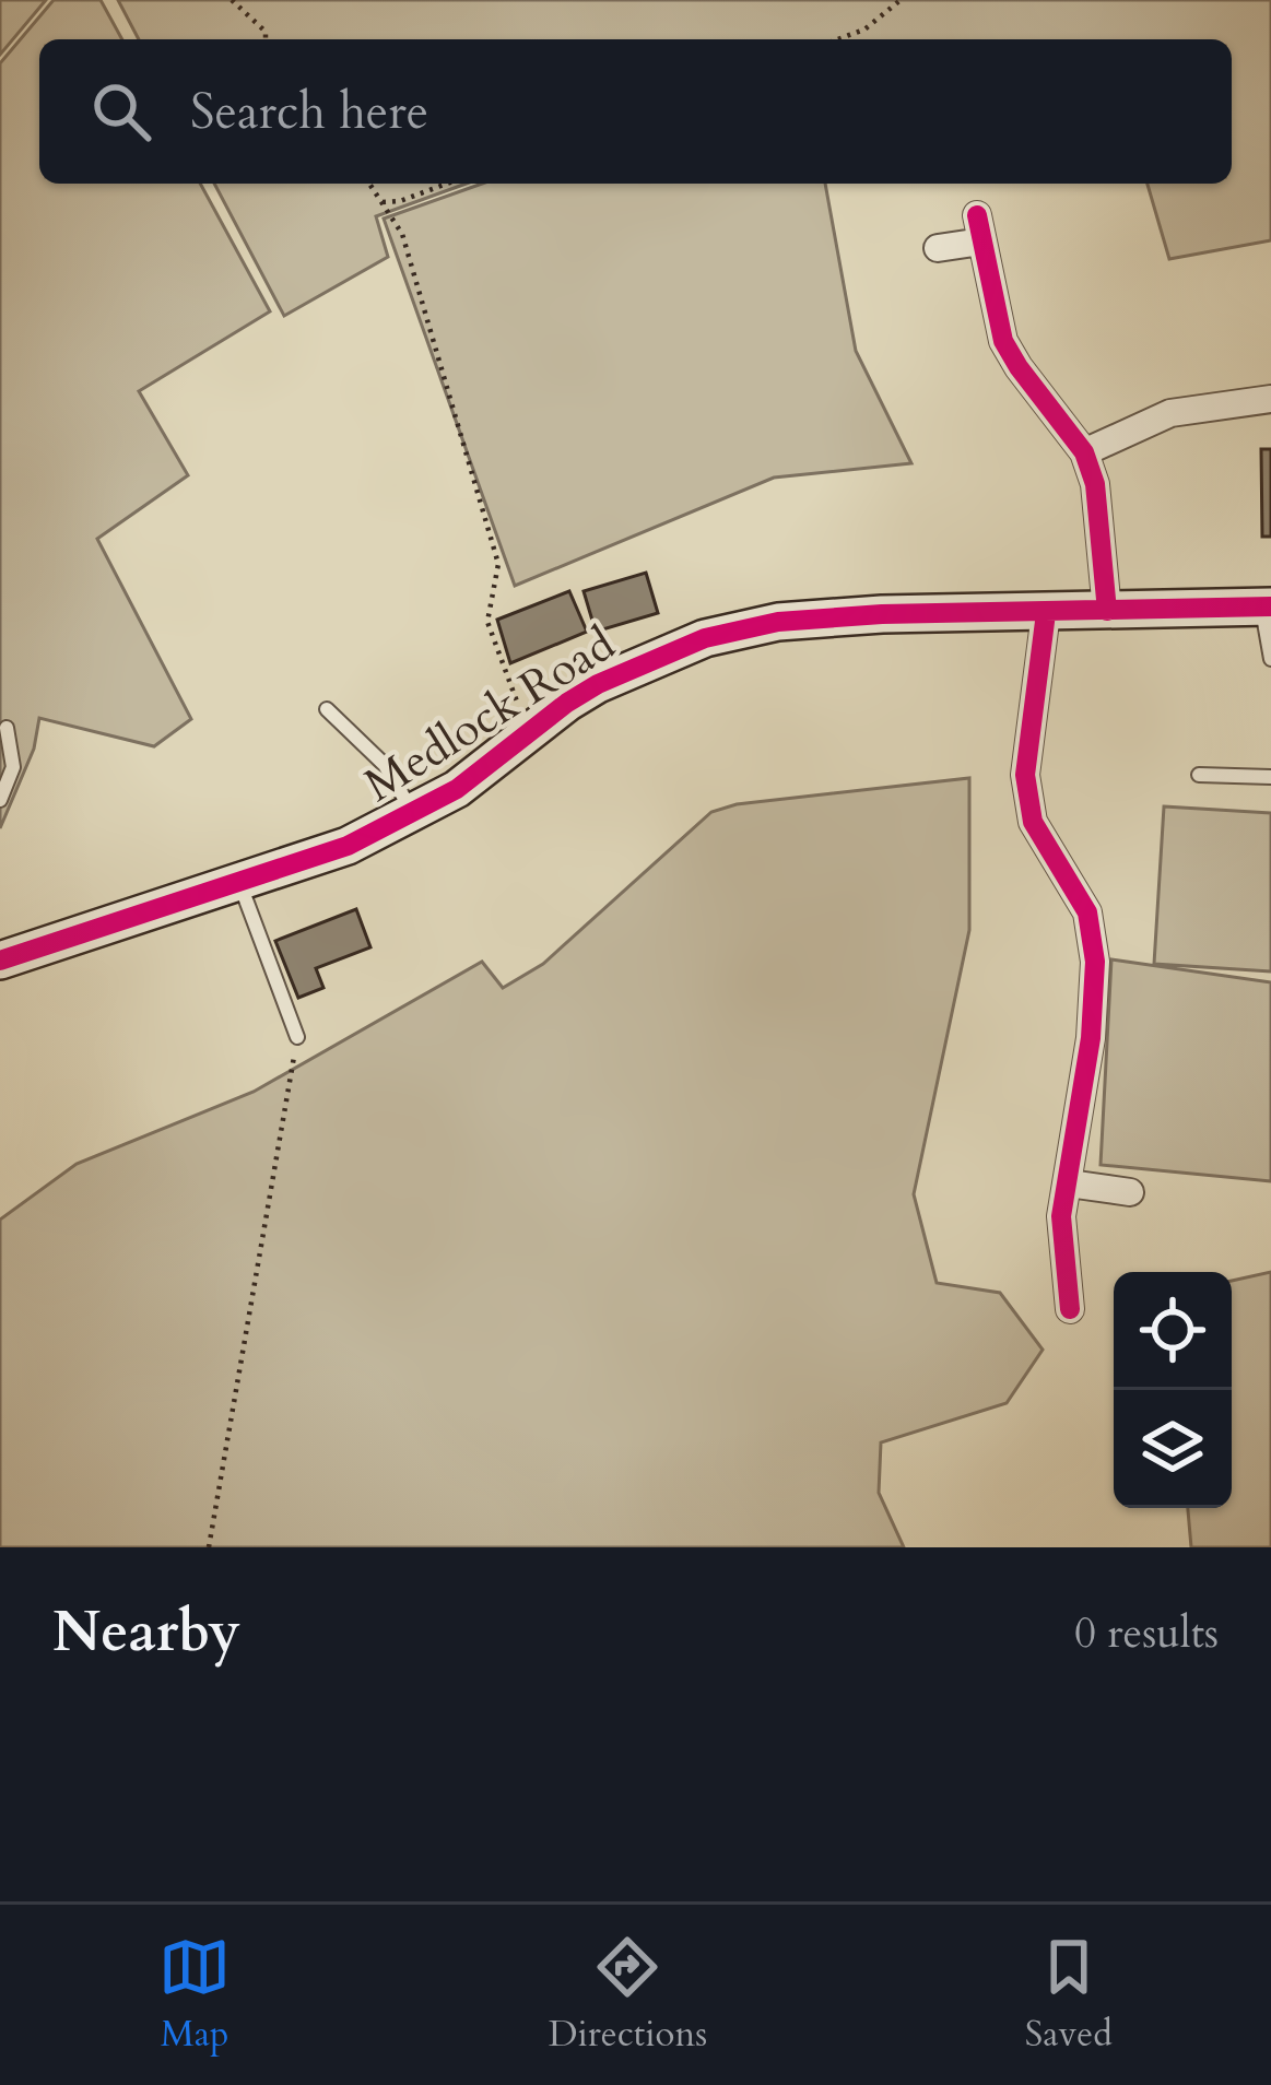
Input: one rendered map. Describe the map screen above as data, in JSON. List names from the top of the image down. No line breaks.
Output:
{"streets":{"street":["Medlock Road"]},"page":{"search":"Search here","heading":["Nearby","0 results"],"nav":["Map","Directions","Saved"]}}
